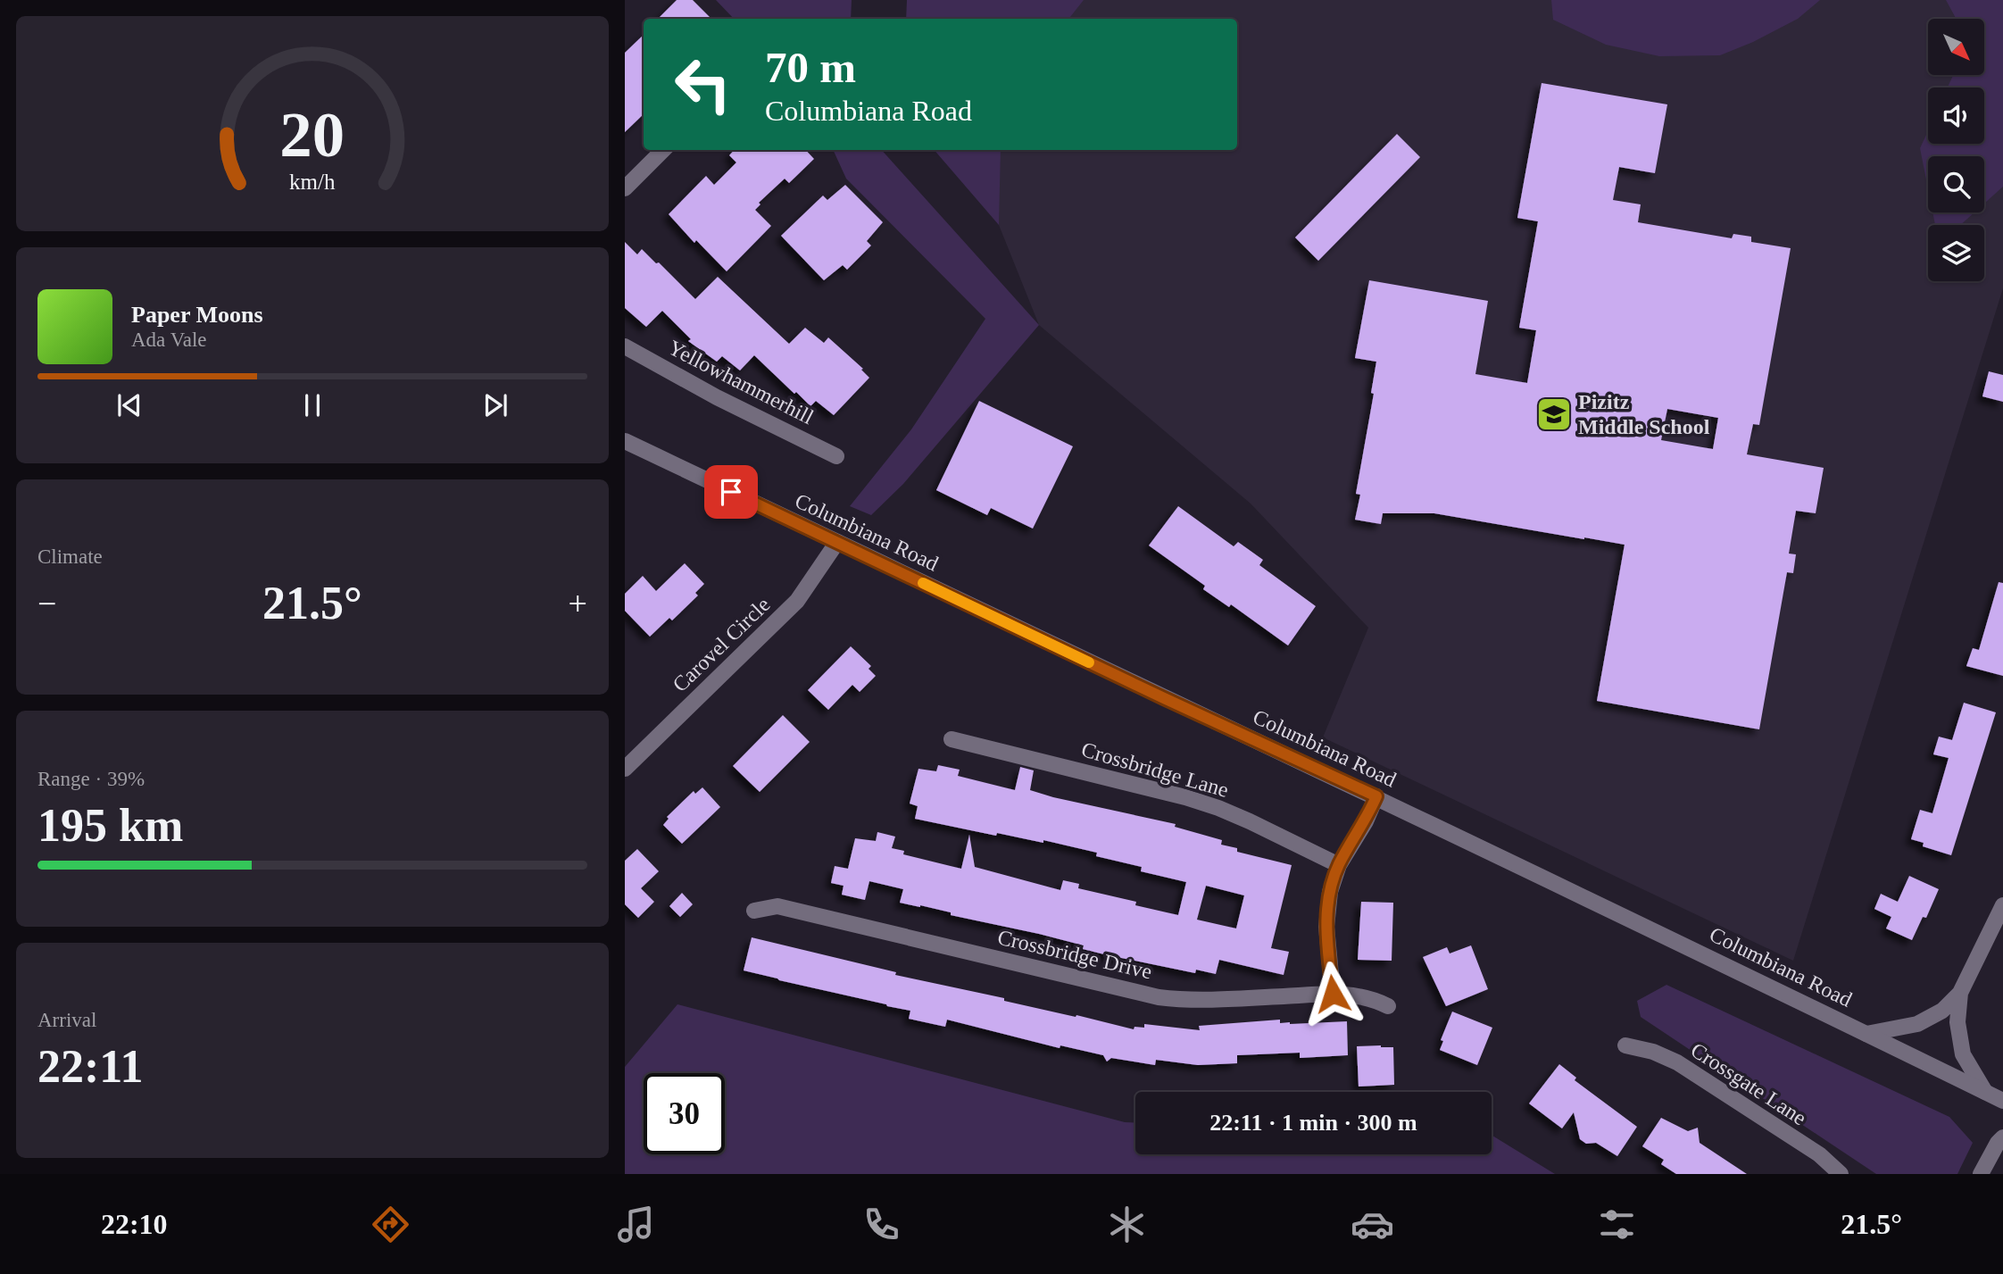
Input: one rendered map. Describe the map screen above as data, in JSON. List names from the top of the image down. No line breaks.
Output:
{"streets":{"street":["Yellowhammerhill","Columbiana Road","Carovel Circle","Crossbridge Lane","Crossbridge Drive","Crossgate Lane"]},"crossings":[["Columbiana Road","Carovel Circle"]],"places":{"school or university":["Pizitz Middle School"]},"north":"bottom right","page":{"turn":["70 m","Columbiana Road"],"song":["Paper Moons","Ada Vale"],"tile":["Climate",["Range · 39%","195 km"],["Arrival","22:11"]],"heat":["−","21.5°","+"],"limit":"30","trip":"22:11 · 1 min · 300 m","tabs":["22:10","21.5°"],"gauge":["20","km/h"]}}
